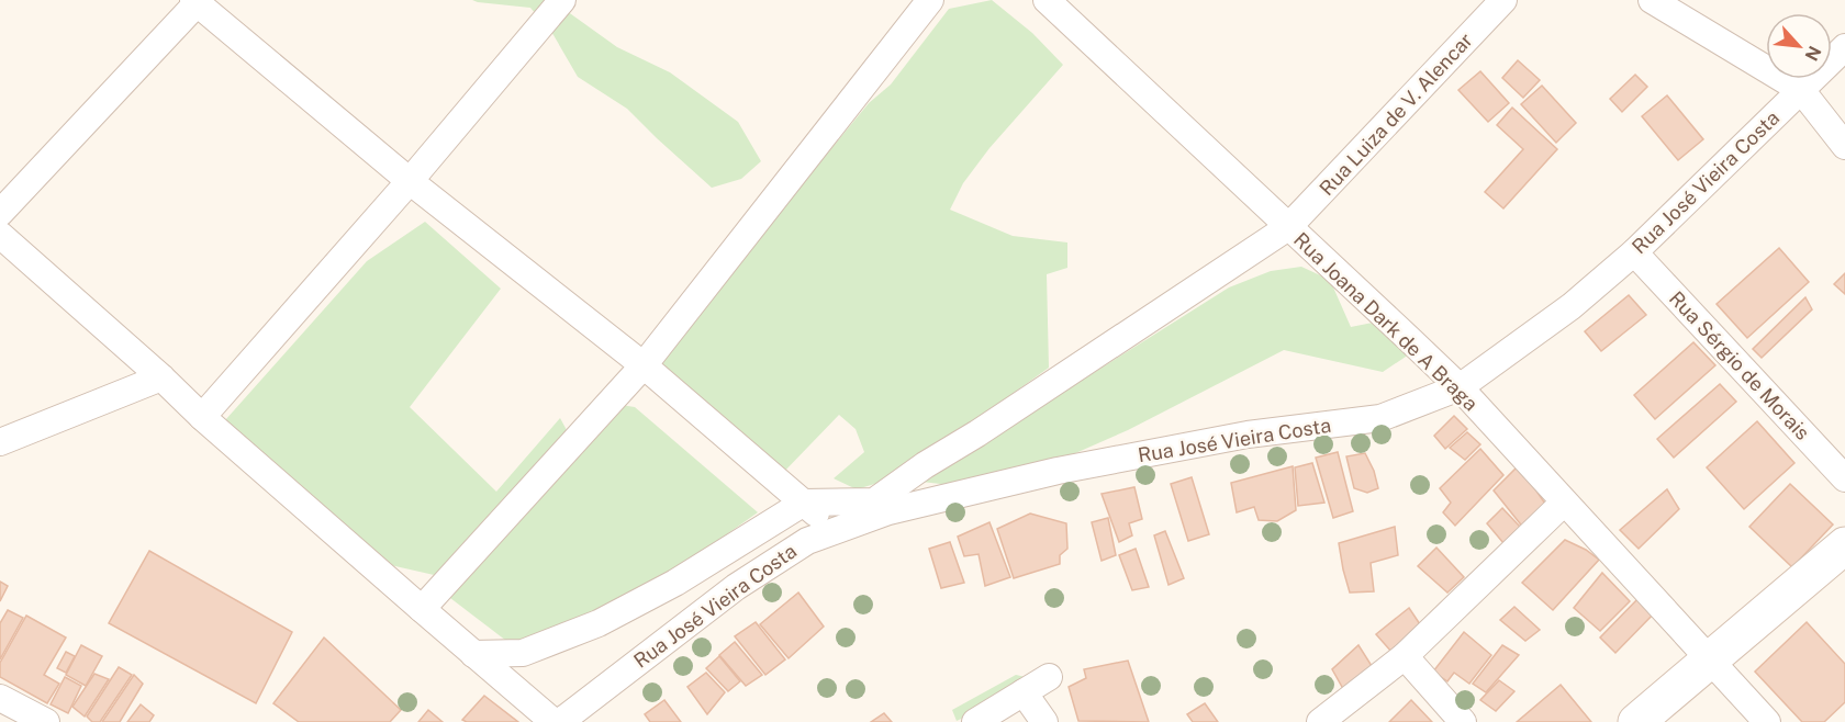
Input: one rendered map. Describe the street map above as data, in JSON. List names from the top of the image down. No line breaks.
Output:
{"streets":{"street":["Rua Luiza de V. Alencar","Rua José Vieira Costa","Rua Joana Dark de A Braga","Rua Sérgio de Morais"]},"crossings":[["Rua Luiza de V. Alencar","Rua Joana Dark de A Braga"],["Rua José Vieira Costa","Rua Joana Dark de A Braga"],["Rua José Vieira Costa","Rua Sérgio de Morais"]],"north":"bottom right"}
